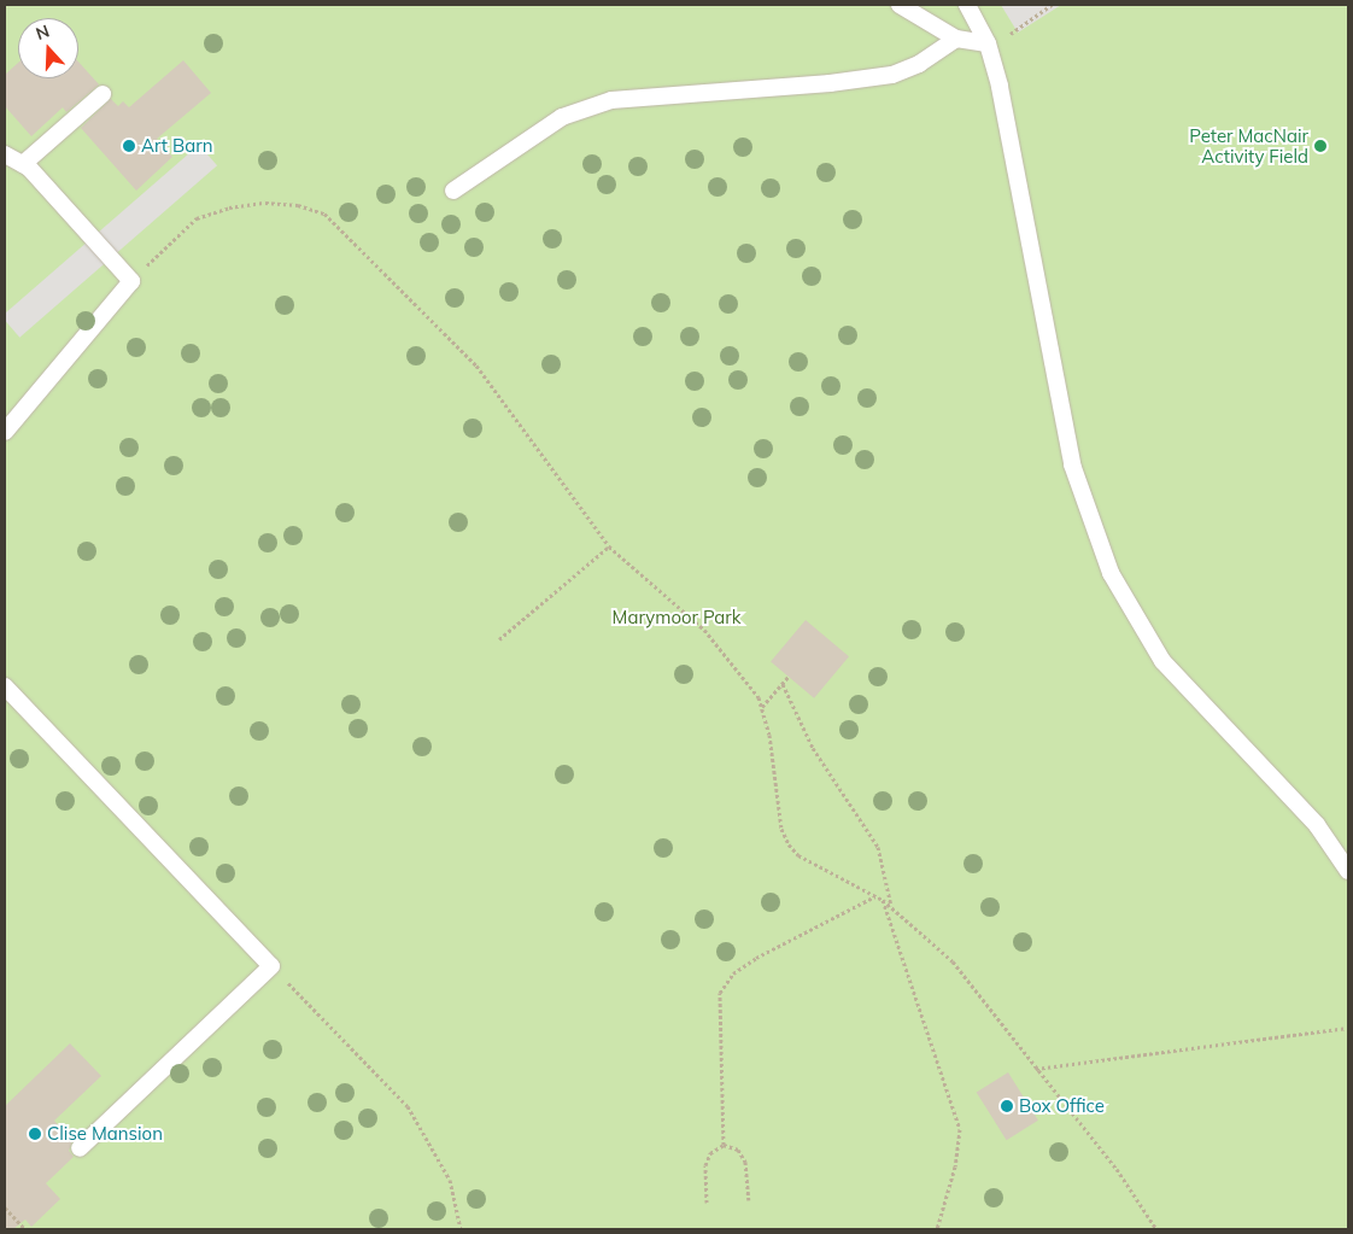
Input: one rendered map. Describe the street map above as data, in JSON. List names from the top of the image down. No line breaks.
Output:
{"parks":["Marymoor Park"],"places":["Art Barn","Peter MacNair Activity Field","Box Office","Clise Mansion"],"north":"top"}
